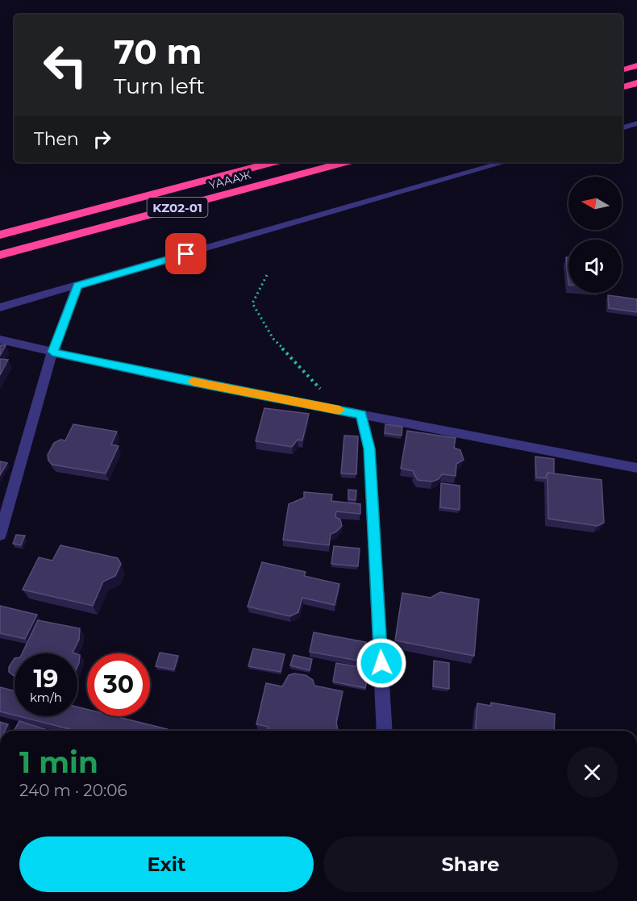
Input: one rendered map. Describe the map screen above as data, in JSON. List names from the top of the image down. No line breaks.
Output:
{"streets":{"highway":["ҮАААЖ","KZ02-01"]},"north":"left","page":{"turn":["70 m","Turn left"],"then":"Then","speed":"19 km/h","limit":"30","heading":["1 min","240 m · 20:06"],"buttons":["Exit","Share"]}}
